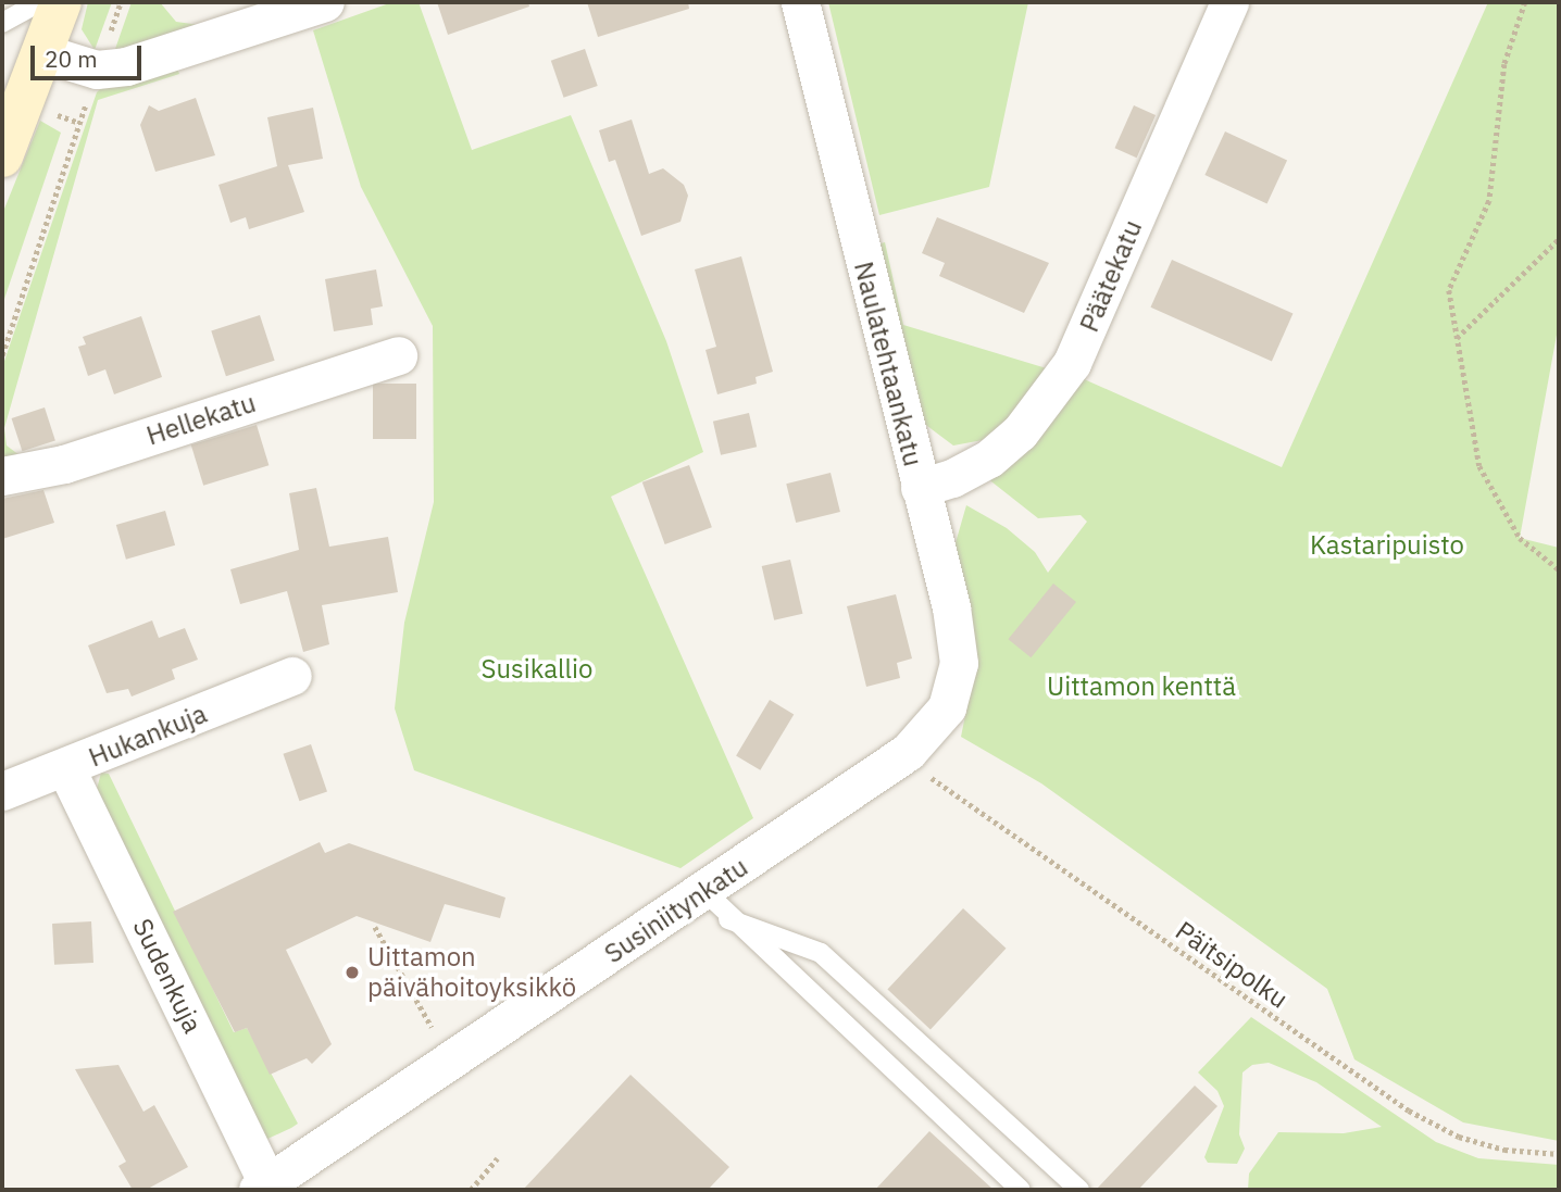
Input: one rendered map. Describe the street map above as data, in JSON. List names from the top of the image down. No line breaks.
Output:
{"streets":{"street":["Päätekatu","Naulatehtaankatu","Hellekatu","Hukankuja","Susiniitynkatu","Sudenkuja"],"path":["Päitsipolku"]},"crossings":[["Päätekatu","Naulatehtaankatu"],["Naulatehtaankatu","Susiniitynkatu"],["Hukankuja","Sudenkuja"],["Susiniitynkatu","Päitsipolku"],["Susiniitynkatu","Sudenkuja"]],"parks":["Kastaripuisto","Susikallio","Uittamon kenttä"],"places":["Uittamon päivähoitoyksikkö"],"scale_bar":"20 m"}
